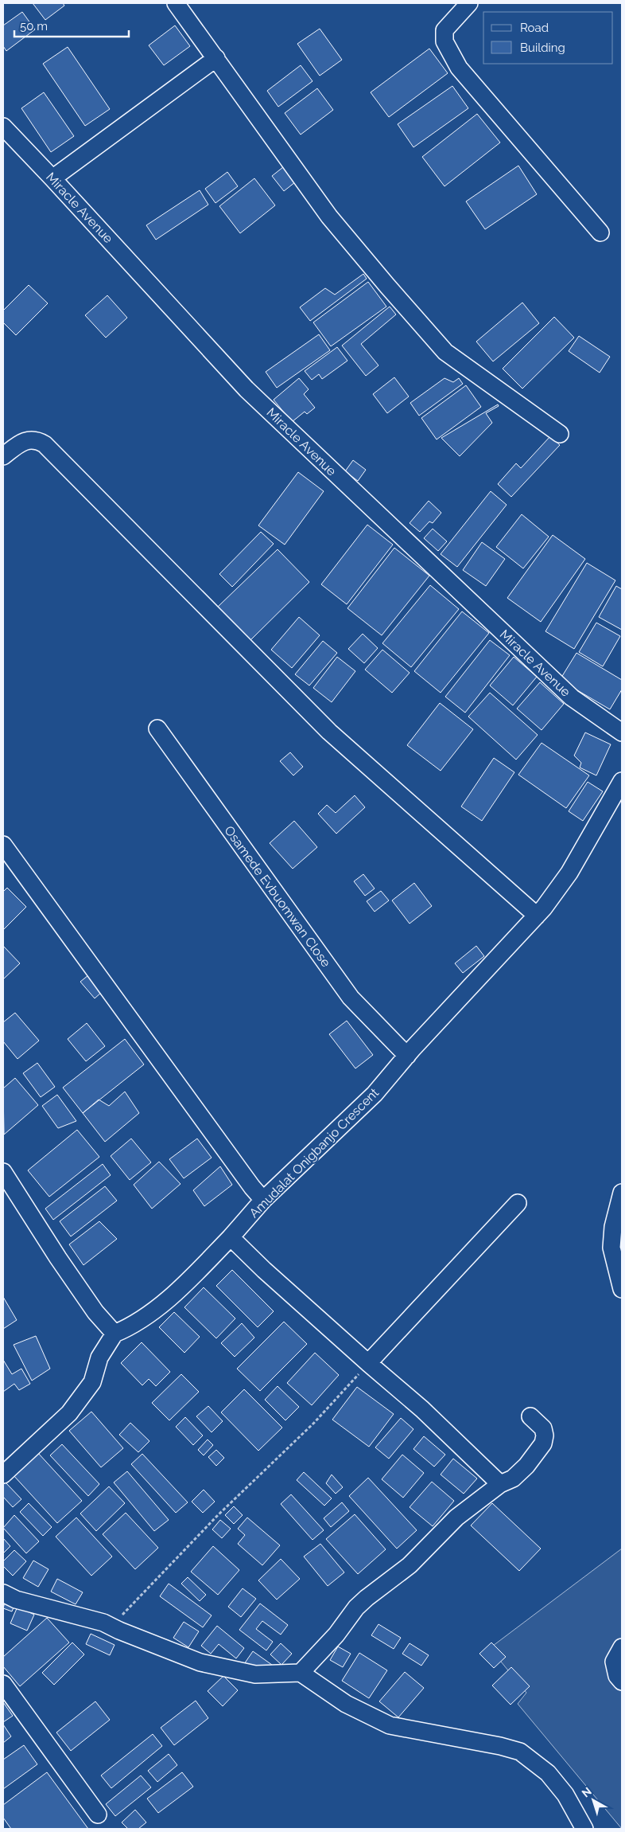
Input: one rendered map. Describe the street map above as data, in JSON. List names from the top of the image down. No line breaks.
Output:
{"streets":{"street":["Miracle Avenue","Osamede Evbuomwan Close","Amudalat Onigbanjo Crescent"]},"crossings":[["Osamede Evbuomwan Close","Amudalat Onigbanjo Crescent"]],"legend":["Road","Building"],"scale_bar":"50 m","north":"top left"}
